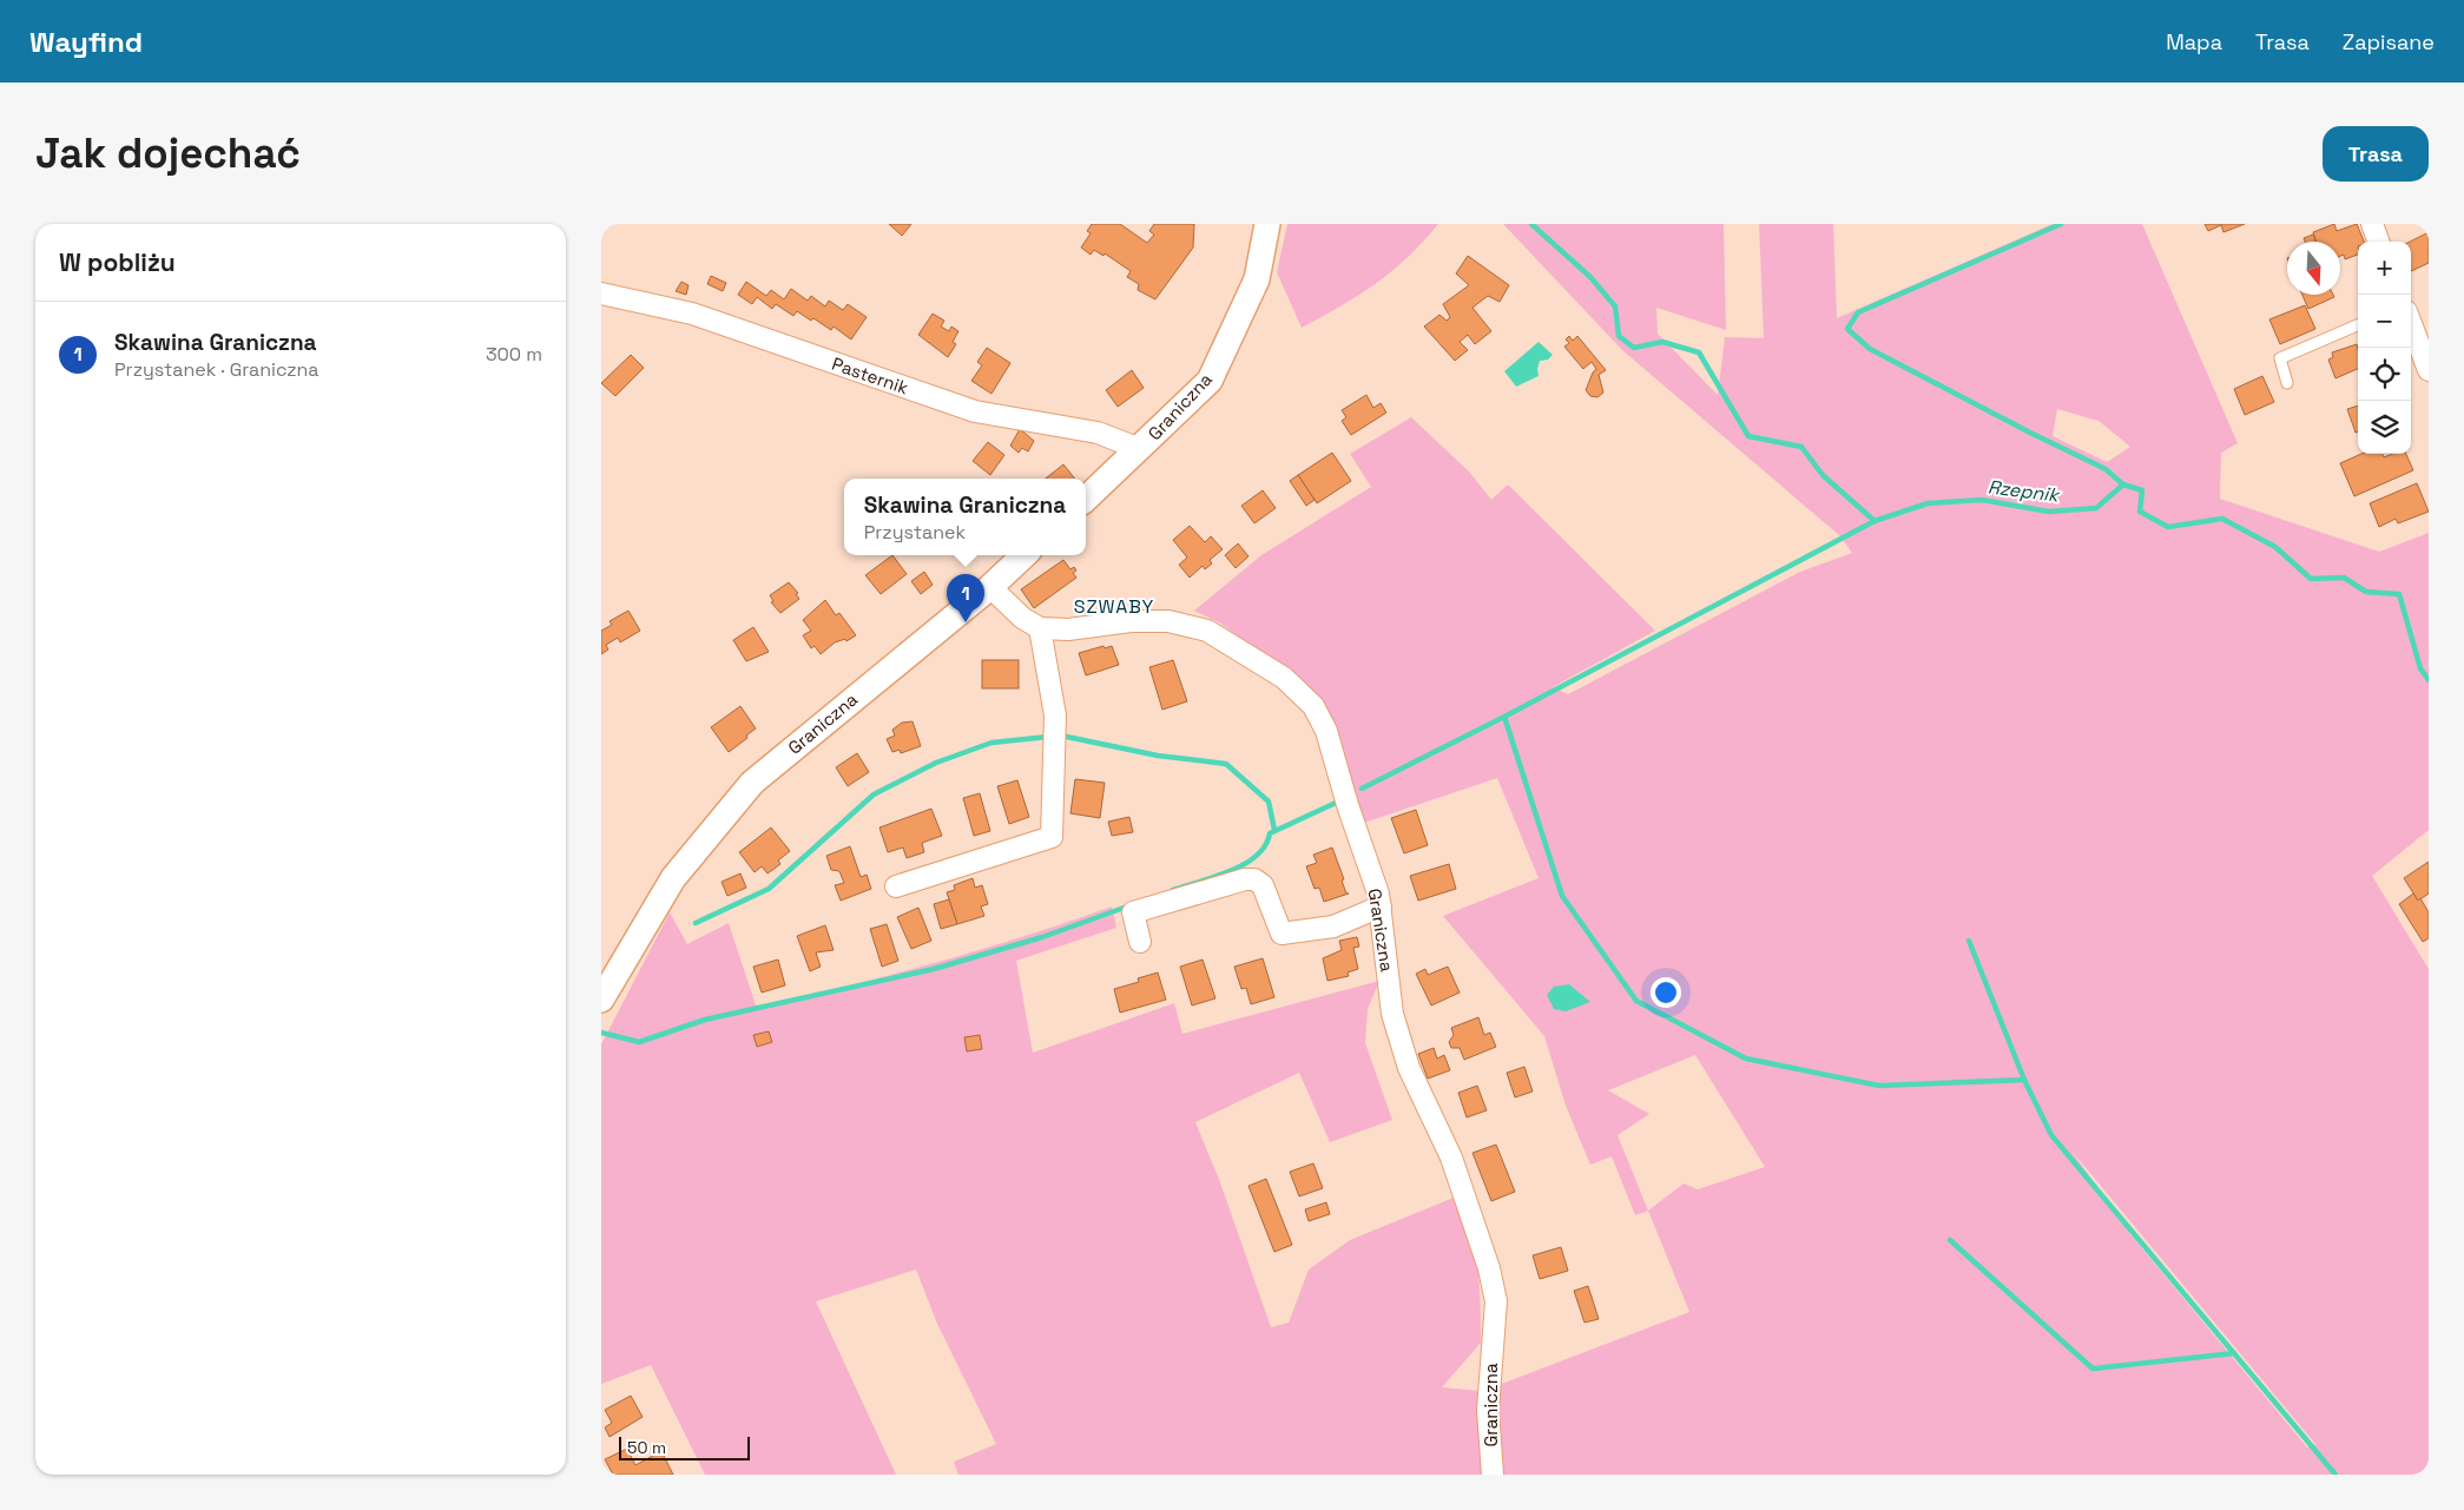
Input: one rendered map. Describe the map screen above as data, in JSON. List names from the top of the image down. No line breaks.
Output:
{"streets":{"street":["Pasternik","Graniczna"]},"crossings":[["Pasternik","Graniczna"]],"districts":["SZWABY"],"water":["Rzepnik"],"scale_bar":"50 m","north":"bottom","page":{"header":"Wayfind","nav":["Mapa","Trasa","Zapisane"],"buttons":"Trasa","title":"Jak dojechać","heading":"W pobliżu","map_buttons":["+","−"],"list":[{"mark":"1","name":"Skawina Graniczna","note":"Przystanek · Graniczna","value":"300 m"}],"popup":["Skawina Graniczna","Przystanek"],"pins":"1","scale":"50 m"}}
